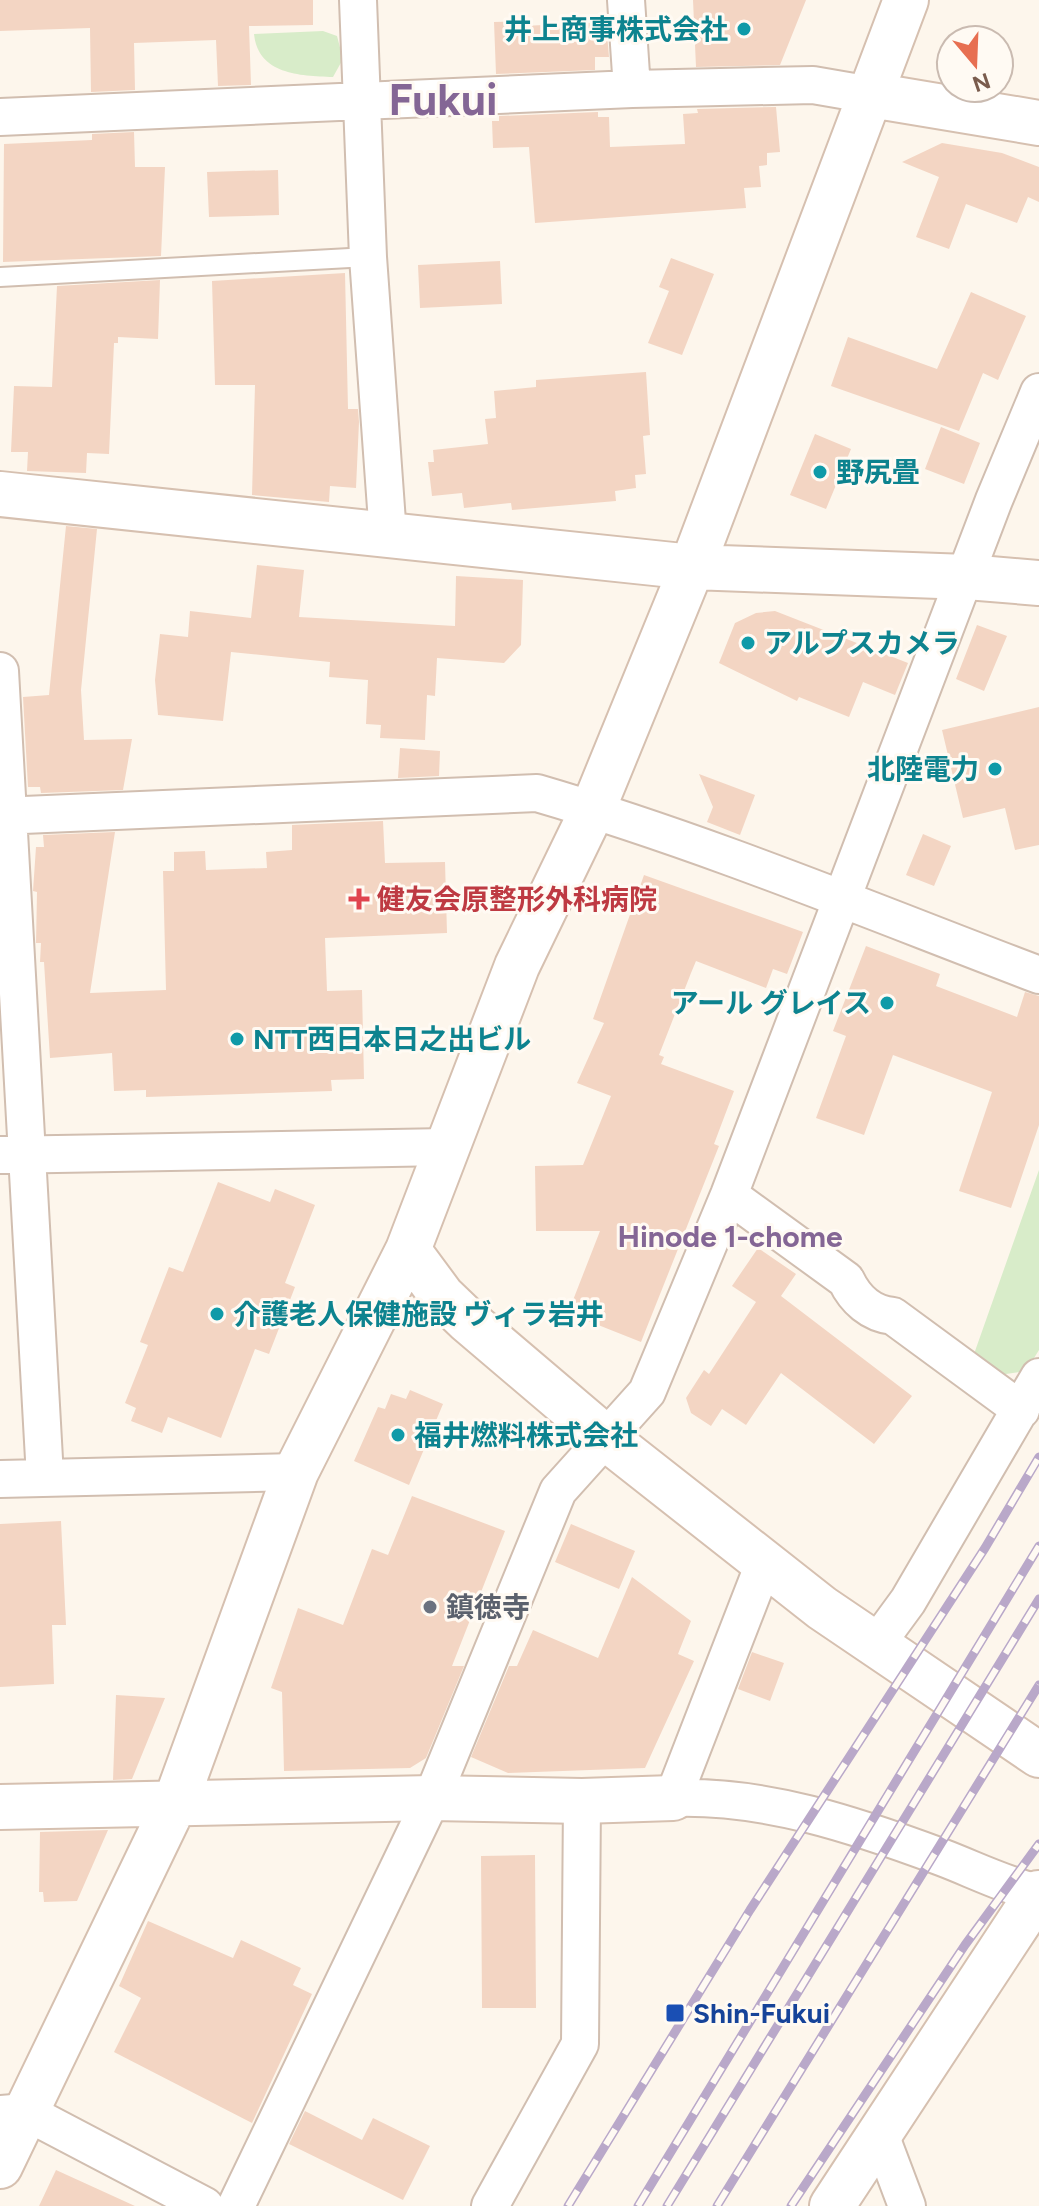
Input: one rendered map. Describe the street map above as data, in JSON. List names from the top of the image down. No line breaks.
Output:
{"districts":["Fukui","Hinode 1-chome"],"places":{"other":["井上商事株式会社","野尻畳","アルプスカメラ","北陸電力","アール グレイス","NTT西日本日之出ビル","介護老人保健施設 ヴィラ岩井","福井燃料株式会社","鎮徳寺"],"health":["健友会原整形外科病院"],"transit":["Shin-Fukui"]},"north":"bottom"}
